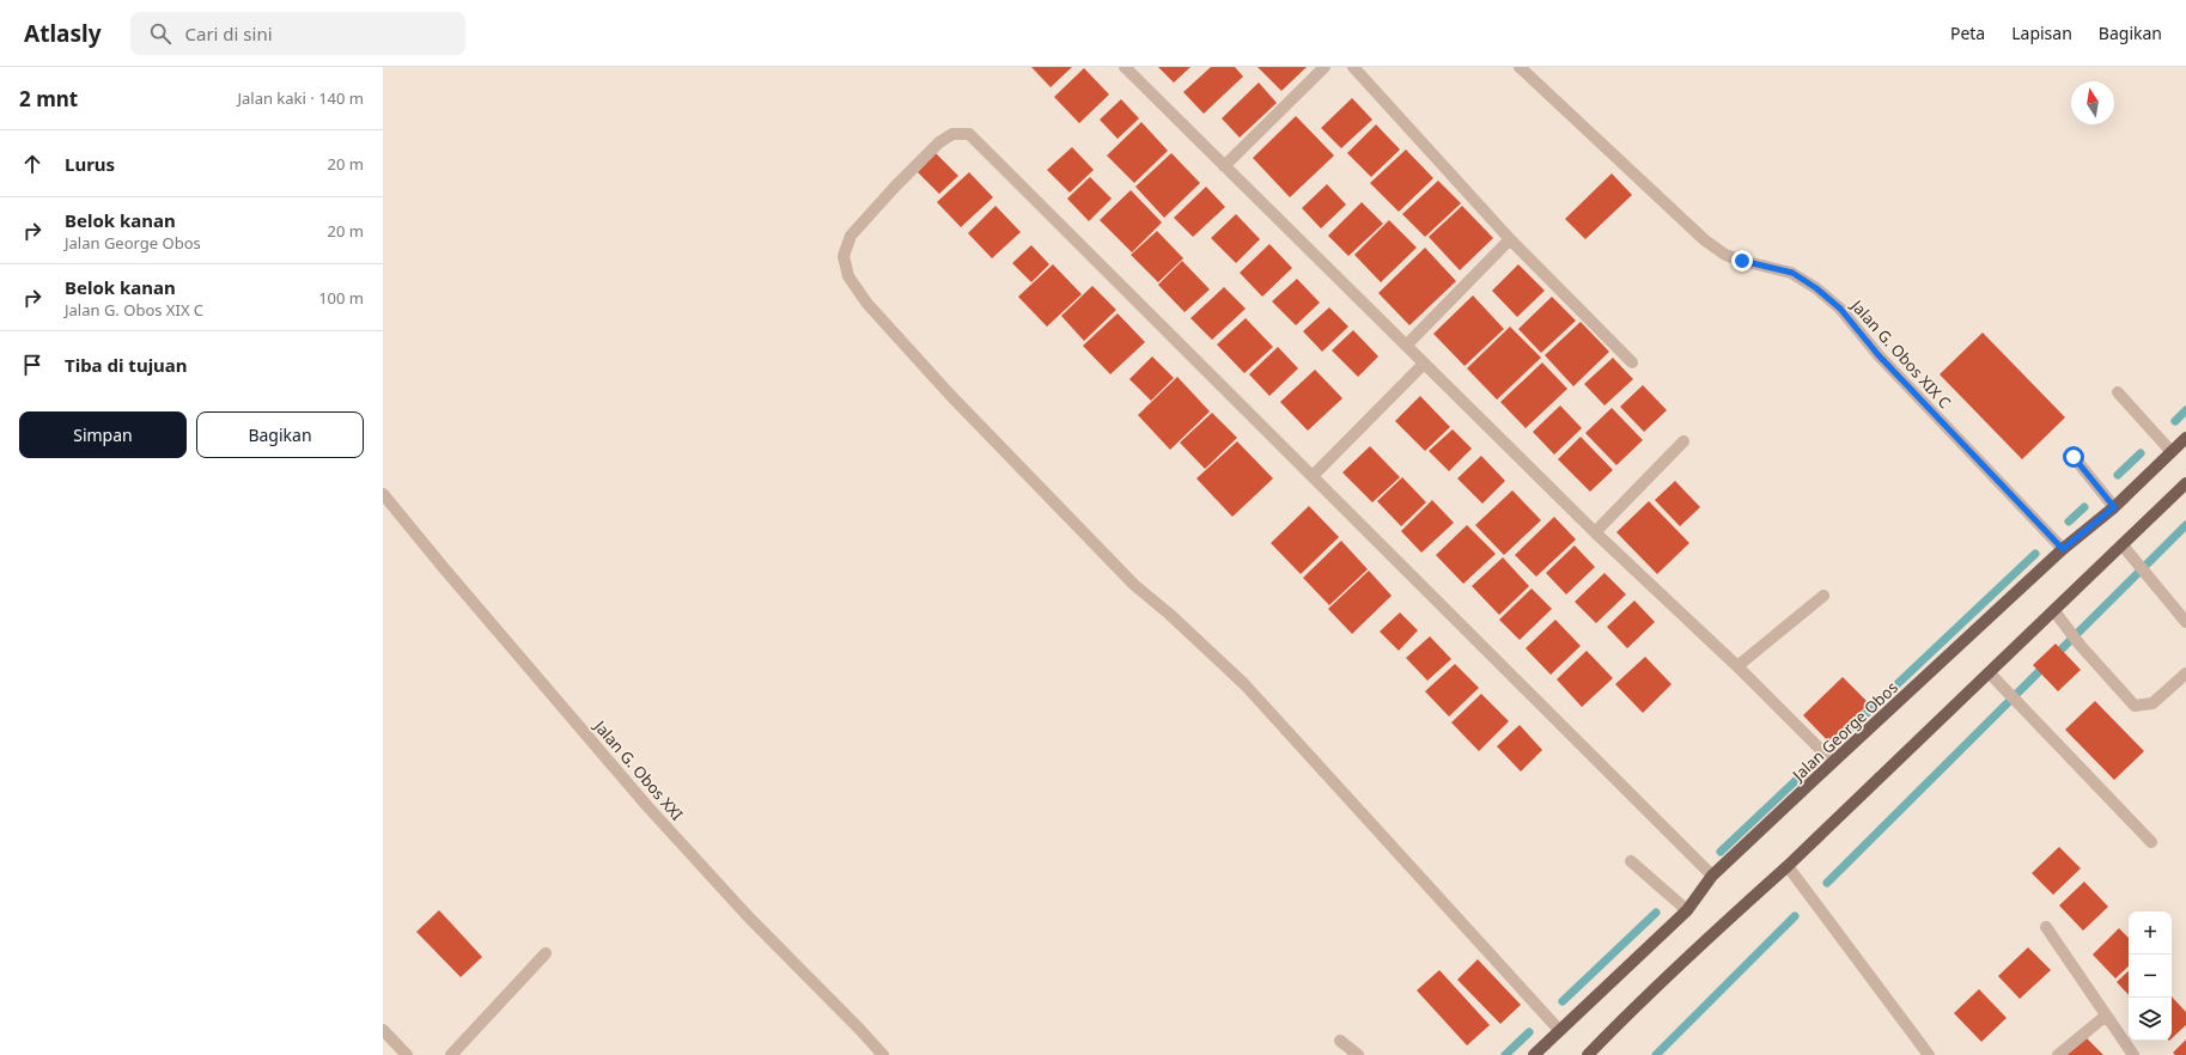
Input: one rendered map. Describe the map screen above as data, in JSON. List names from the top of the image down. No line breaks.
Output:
{"streets":{"main road":["Jalan George Obos"],"street":["Jalan G. Obos XIX C","Jalan G. Obos XXI"]},"crossings":[["Jalan G. Obos XIX C","Jalan George Obos"]],"north":"top","page":{"header":"Atlasly","search":"Cari di sini","nav":["Peta","Lapisan","Bagikan"],"heading":["2 mnt","Jalan kaki · 140 m"],"list":[["Lurus","20 m"],["Belok kanan","Jalan George Obos","20 m"],["Belok kanan","Jalan G. Obos XIX C","100 m"],"Tiba di tujuan"],"buttons":["Simpan","Bagikan"],"map_buttons":["+","−"]}}
